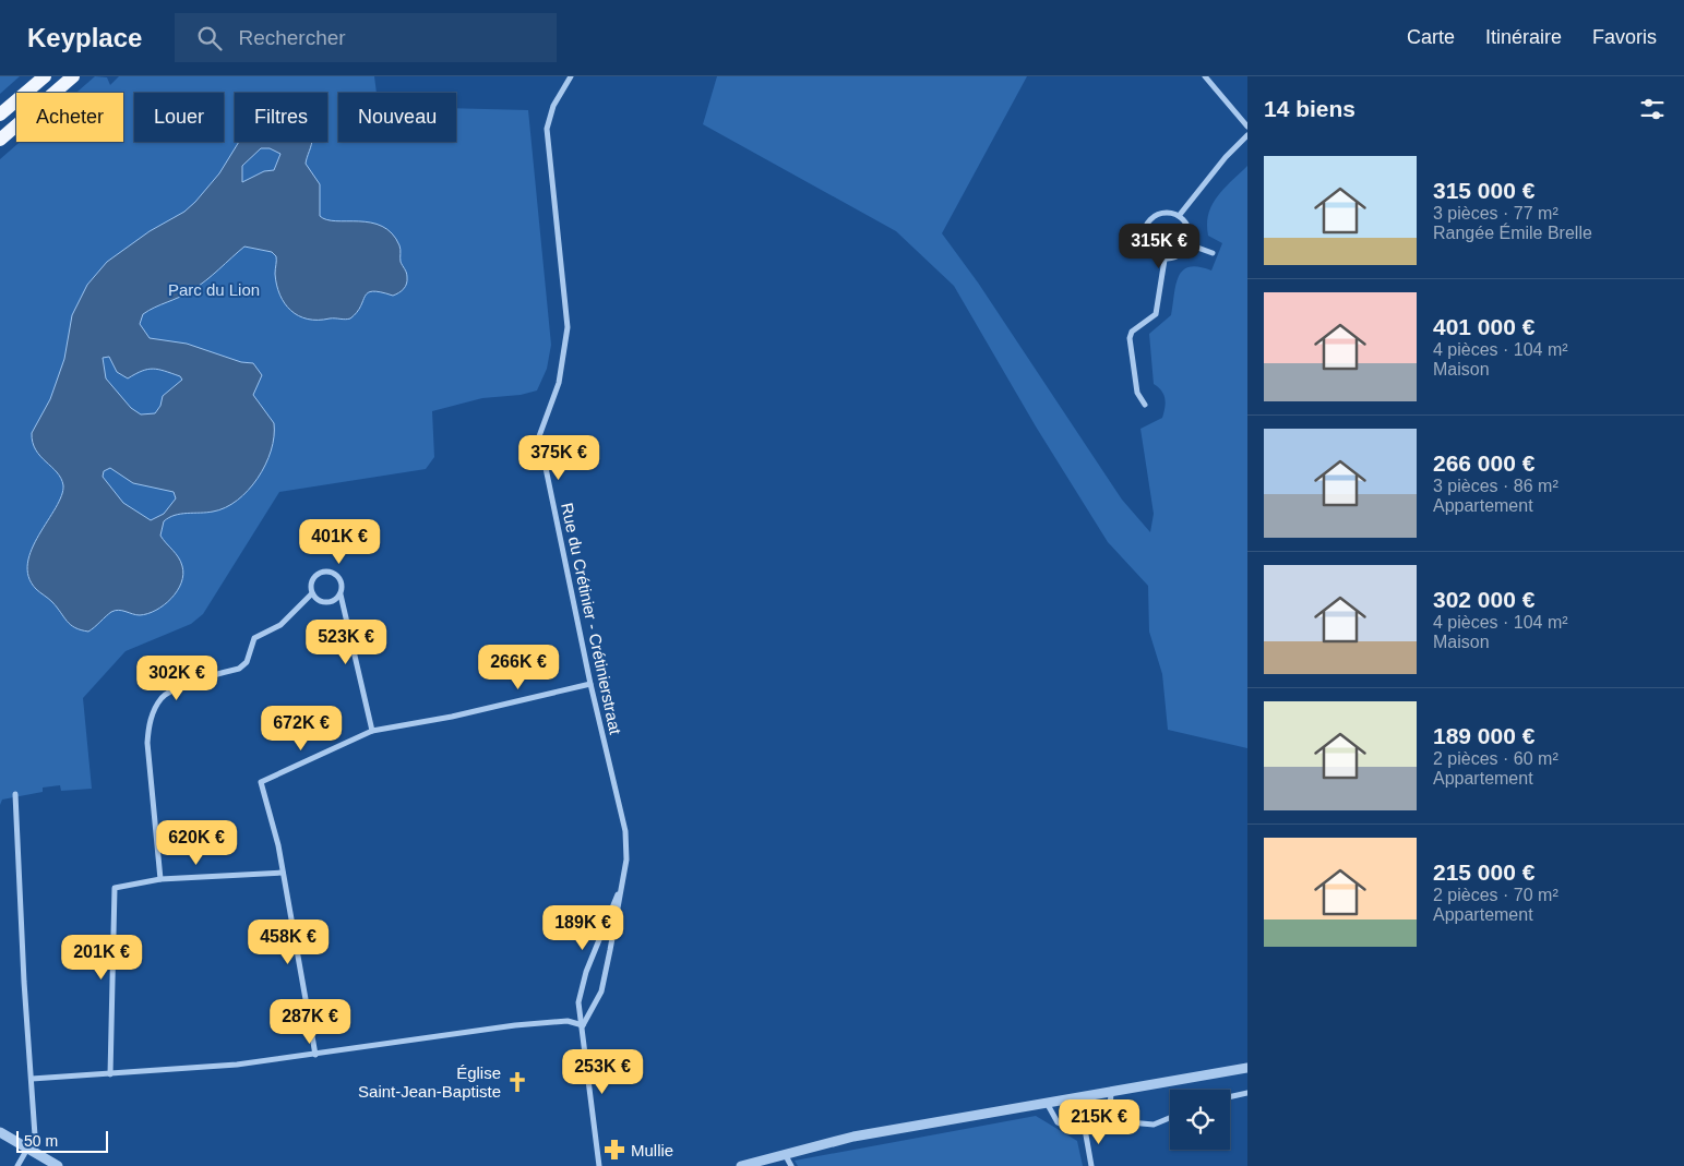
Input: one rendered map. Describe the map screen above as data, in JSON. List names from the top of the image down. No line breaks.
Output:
{"streets":{"street":["Rue du Crétinier - Crétinierstraat"]},"parks":["Parc du Lion"],"places":{"church":["Église Saint-Jean-Baptiste"],"pharmacy":["Mullie"]},"scale_bar":"50 m","page":{"header":"Keyplace","search":"Rechercher","nav":["Carte","Itinéraire","Favoris"],"heading":"14 biens","chip":["Acheter","Louer","Filtres","Nouveau"],"list":[{"name":"315 000 €","note":"3 pièces · 77 m² · Rangée Émile Brelle"},{"name":"401 000 €","note":"4 pièces · 104 m² · Maison"},{"name":"266 000 €","note":"3 pièces · 86 m² · Appartement"},{"name":"302 000 €","note":"4 pièces · 104 m² · Maison"},{"name":"189 000 €","note":"2 pièces · 60 m² · Appartement"},{"name":"215 000 €","note":"2 pièces · 70 m² · Appartement"}],"price":["315K €","375K €","401K €","523K €","266K €","302K €","672K €","620K €","189K €","458K €","201K €","287K €","253K €","215K €"],"scale":"50 m"}}
